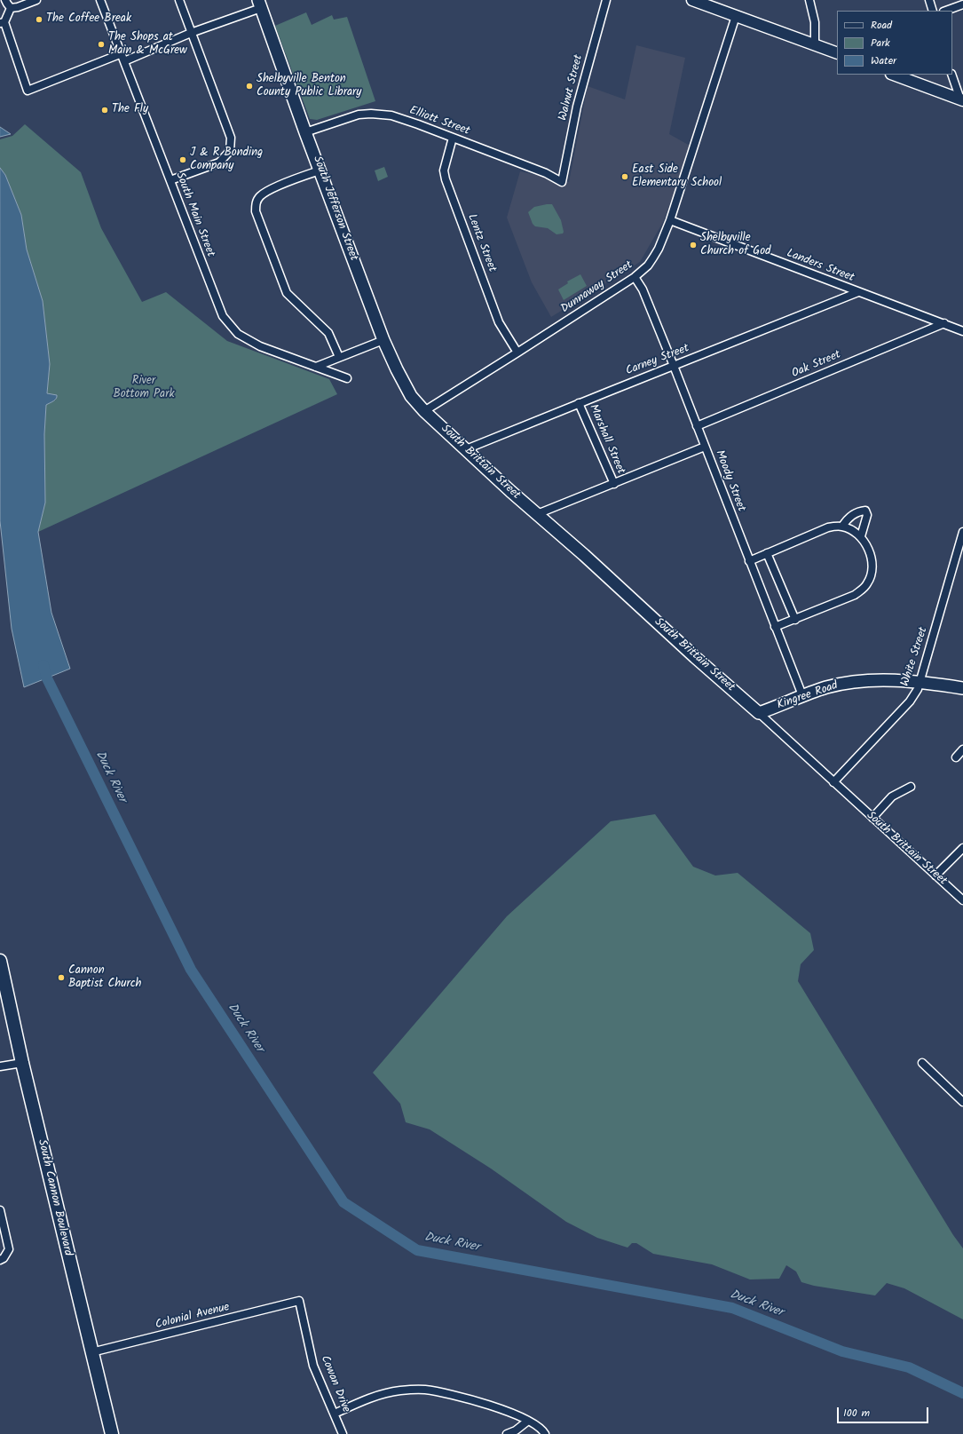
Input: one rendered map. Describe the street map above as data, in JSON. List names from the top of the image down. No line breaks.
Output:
{"streets":{"highway":["South Cannon Boulevard"],"main road":["South Jefferson Street","South Brittain Street","Kingree Road"],"street":["Walnut Street","Elliott Street","South Main Street","Lentz Street","Landers Street","Dunnaway Street","Carney Street","Oak Street","Marshall Street","Moody Street","White Street","Colonial Avenue","Cowan Drive"]},"crossings":[["Walnut Street","Elliott Street"],["Elliott Street","South Jefferson Street"],["Elliott Street","Lentz Street"],["South Jefferson Street","Dunnaway Street"],["South Jefferson Street","South Brittain Street"],["Lentz Street","Dunnaway Street"],["Landers Street","Dunnaway Street"],["Landers Street","Carney Street"],["Landers Street","Oak Street"],["Dunnaway Street","South Brittain Street"],["Dunnaway Street","Moody Street"],["Carney Street","Marshall Street"],["Carney Street","South Brittain Street"],["Carney Street","Moody Street"],["Oak Street","Moody Street"],["South Brittain Street","White Street"],["South Brittain Street","Kingree Road"],["Moody Street","Kingree Road"],["White Street","Kingree Road"],["South Cannon Boulevard","Colonial Avenue"],["Colonial Avenue","Cowan Drive"]],"water":["Duck River"],"parks":["River Bottom Park"],"places":["The Coffee Break","The Shops at Main & McGrew","Shelbyville Benton County Public Library","The Fly","J & R Bonding Company","East Side Elementary School","Shelbyville Church of God","Cannon Baptist Church"],"legend":["Road","Park","Water"],"scale_bar":"100 m"}
